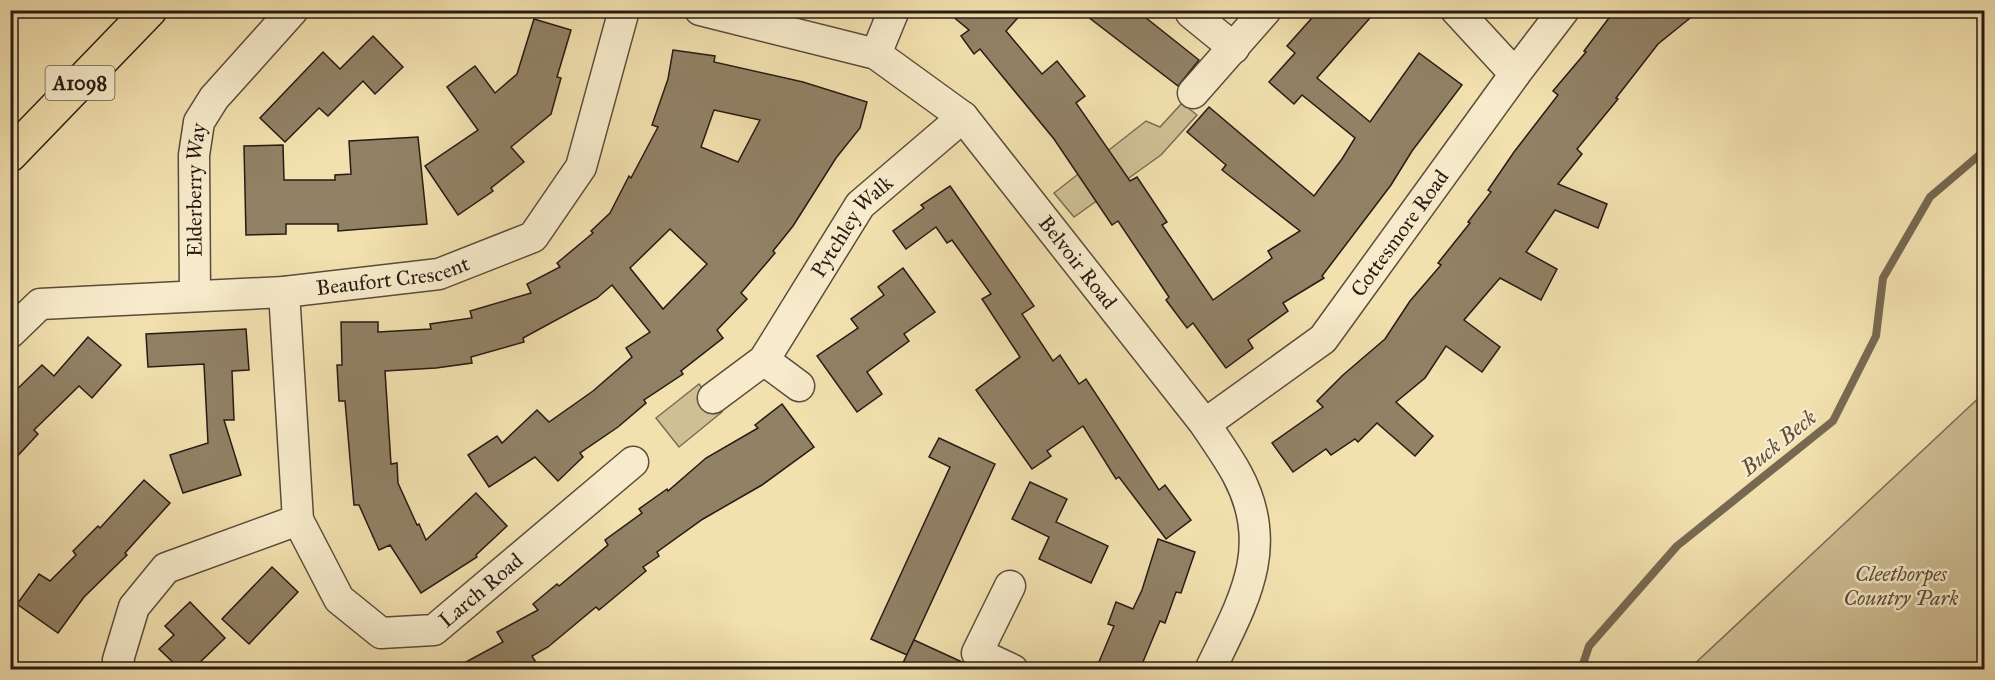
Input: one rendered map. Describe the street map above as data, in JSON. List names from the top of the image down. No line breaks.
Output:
{"streets":{"main road":["A1098"],"street":["Elderberry Way","Pytchley Walk","Cottesmore Road","Belvoir Road","Beaufort Crescent","Larch Road"]},"crossings":[["Elderberry Way","Beaufort Crescent"],["Pytchley Walk","Belvoir Road"],["Cottesmore Road","Belvoir Road"],["Beaufort Crescent","Larch Road"]],"water":["Buck Beck"],"parks":["Cleethorpes Country Park"]}
